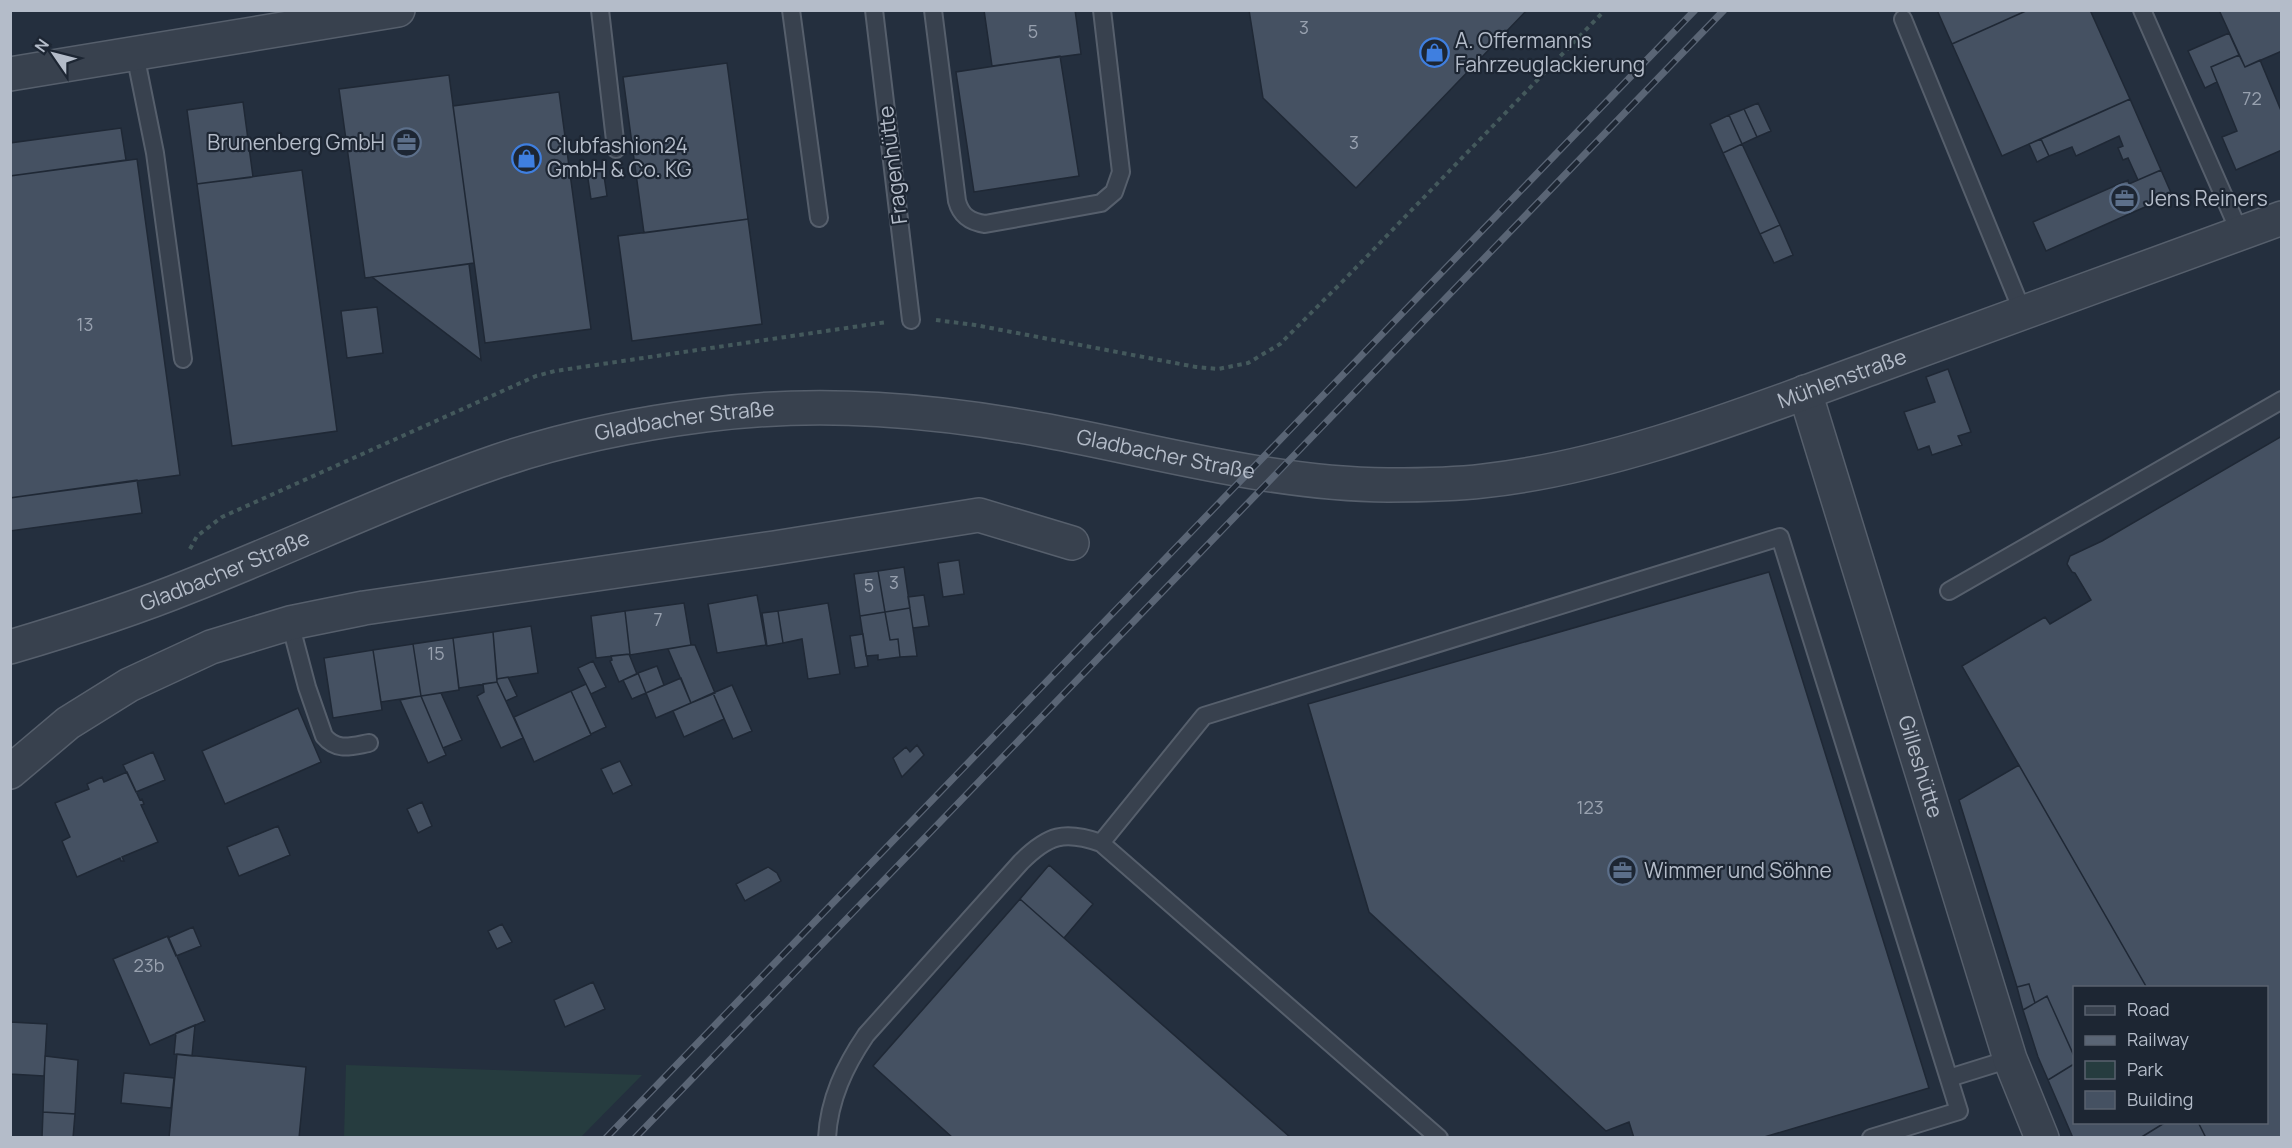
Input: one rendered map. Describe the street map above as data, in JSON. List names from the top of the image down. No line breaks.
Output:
{"streets":{"street":["Mühlenstraße","Gladbacher Straße","Gilleshütte"],"lane":["Fragenhütte"]},"crossings":[["Mühlenstraße","Gladbacher Straße"],["Mühlenstraße","Gilleshütte"]],"places":{"shop":["A. Offermanns Fahrzeuglackierung","Clubfashion24 GmbH & Co. KG"],"office":["Brunenberg GmbH","Jens Reiners","Wimmer und Söhne"]},"house_numbers":["3","5","72","3","13","3","5","7","15","123","23b"],"legend":["Road","Railway","Park","Building"],"north":"top left"}
